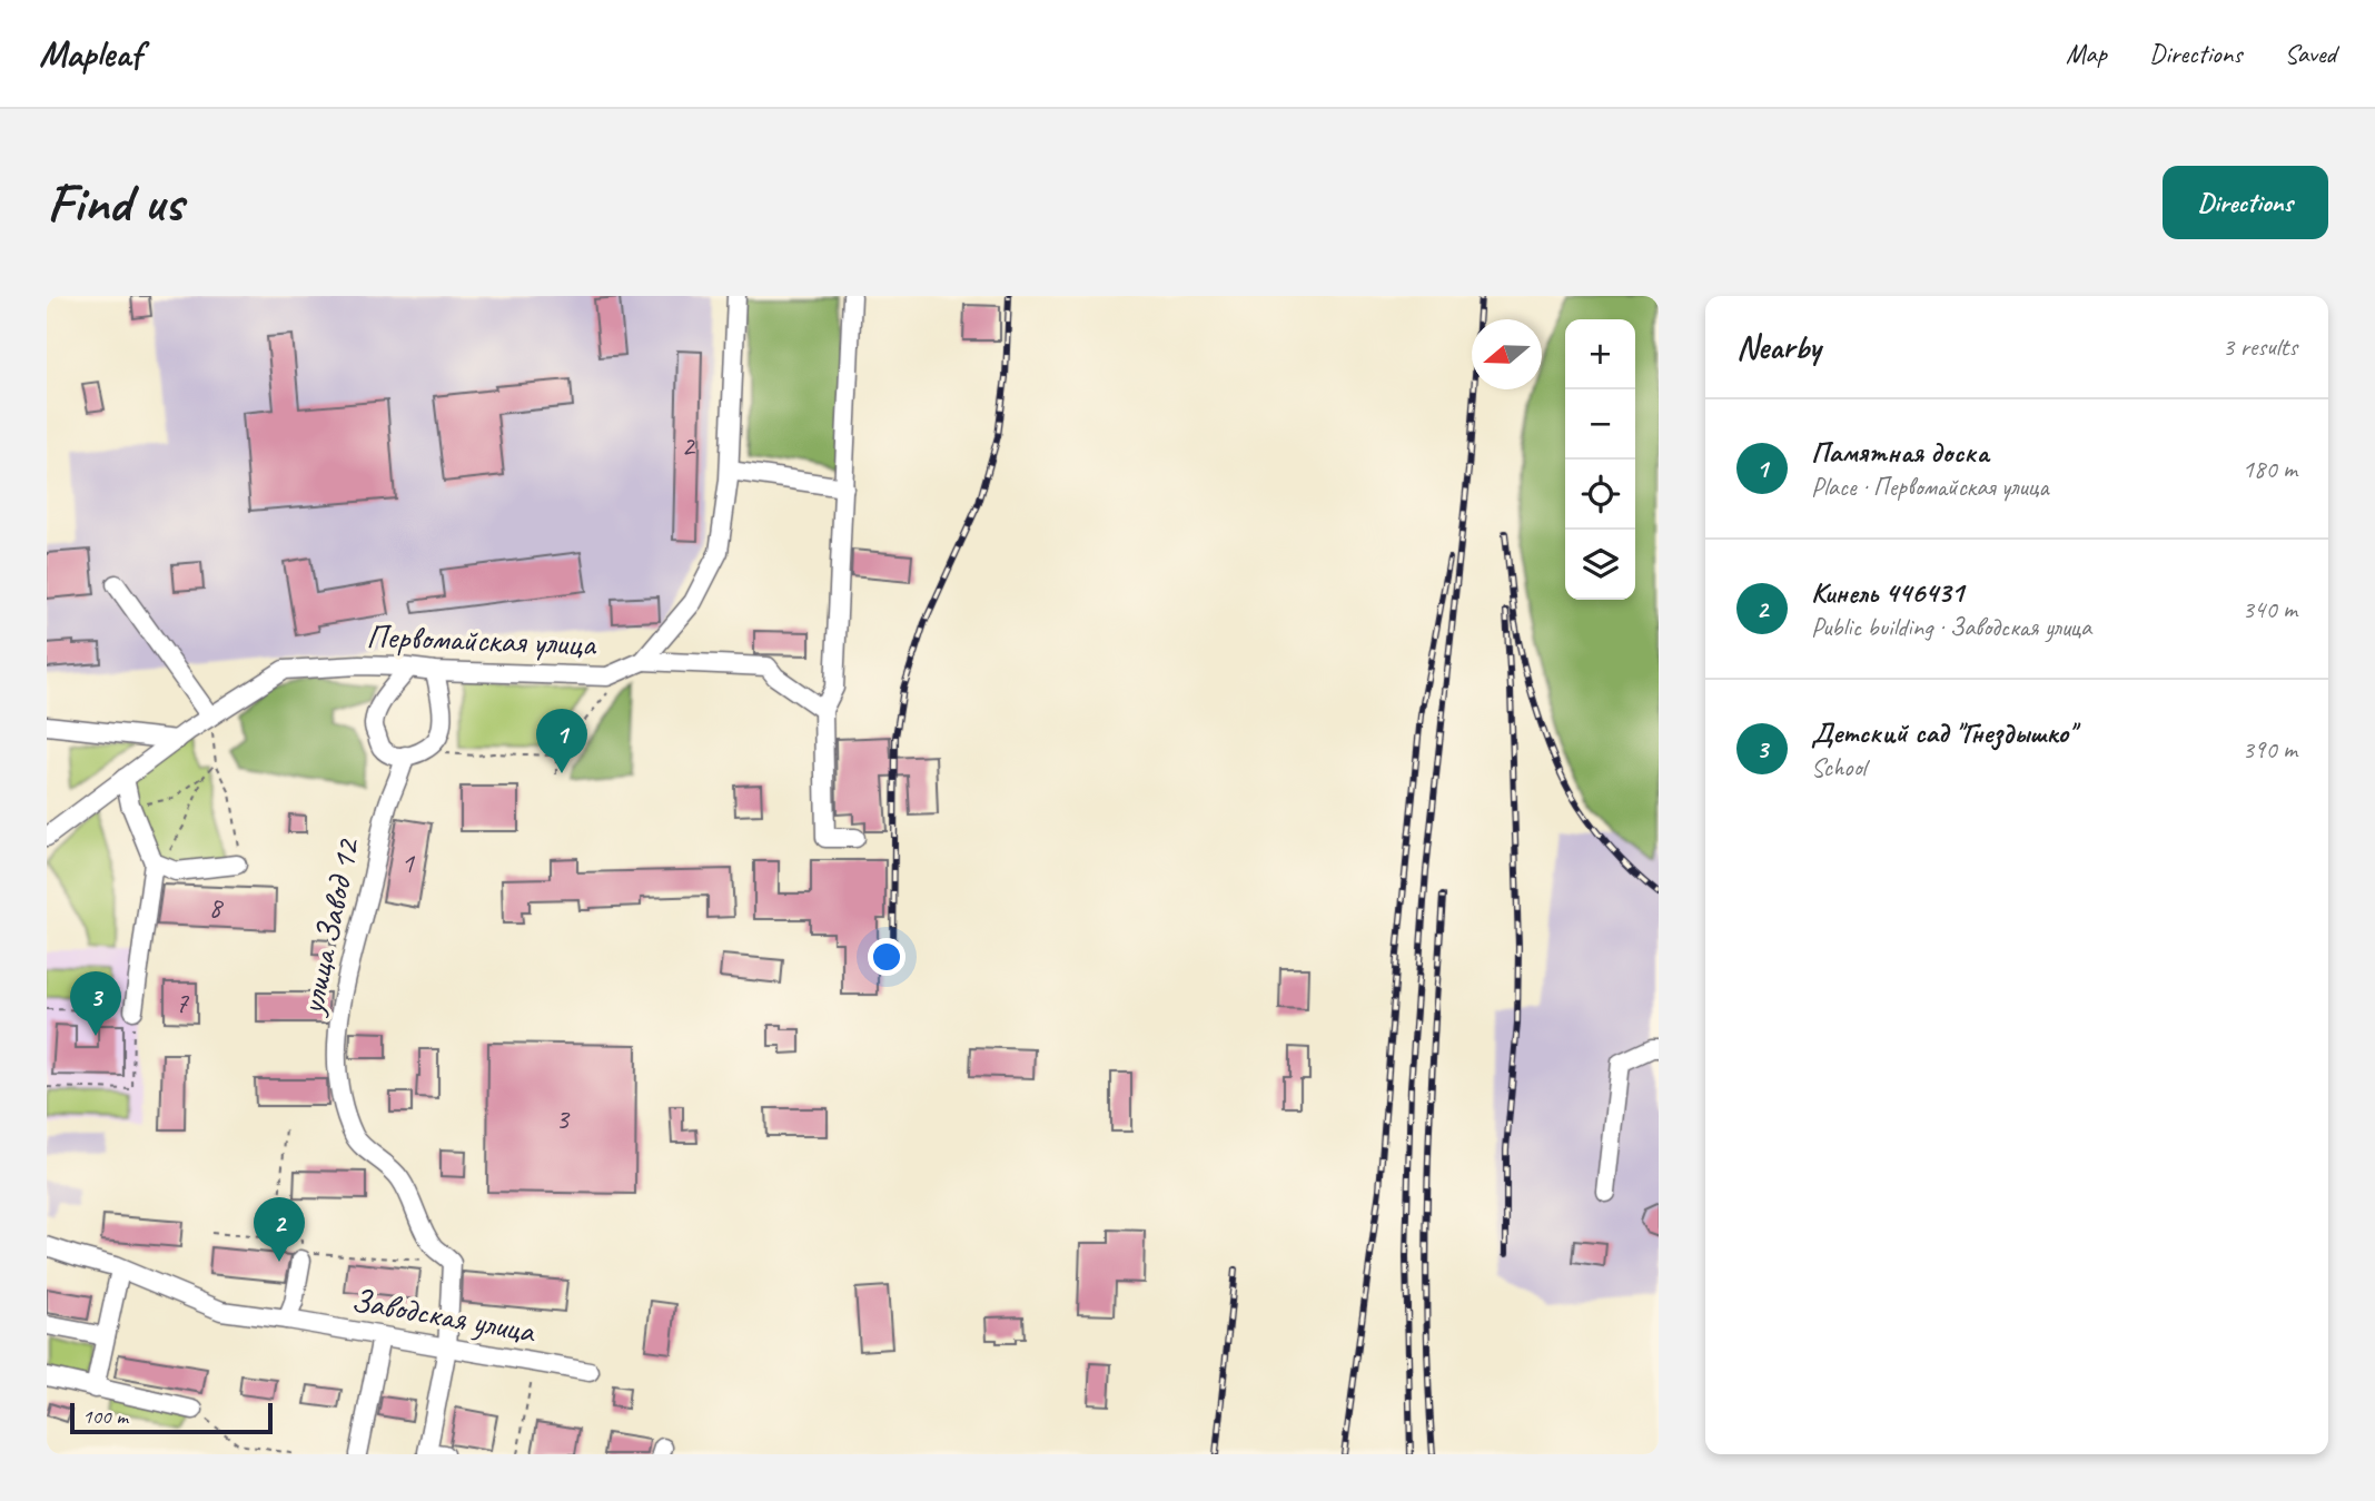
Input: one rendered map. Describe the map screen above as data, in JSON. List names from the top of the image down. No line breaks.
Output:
{"streets":{"street":["Первомайская улица","улица Завод 12","Заводская улица"]},"crossings":[["Первомайская улица","улица Завод 12"]],"house_numbers":["2","1","8","7","3"],"scale_bar":"100 m","north":"left","page":{"header":"Mapleaf","nav":["Map","Directions","Saved"],"buttons":"Directions","title":"Find us","heading":["Nearby","3 results"],"map_buttons":["+","−"],"list":[{"mark":"1","name":"Памятная доска","note":"Place · Первомайская улица","value":"180 m"},{"mark":"2","name":"Кинель 446431","note":"Public building · Заводская улица","value":"340 m"},{"mark":"3","name":"Детский сад \"Гнездышко\"","note":"School","value":"390 m"}],"pins":["1","3","2"],"scale":"100 m"}}
